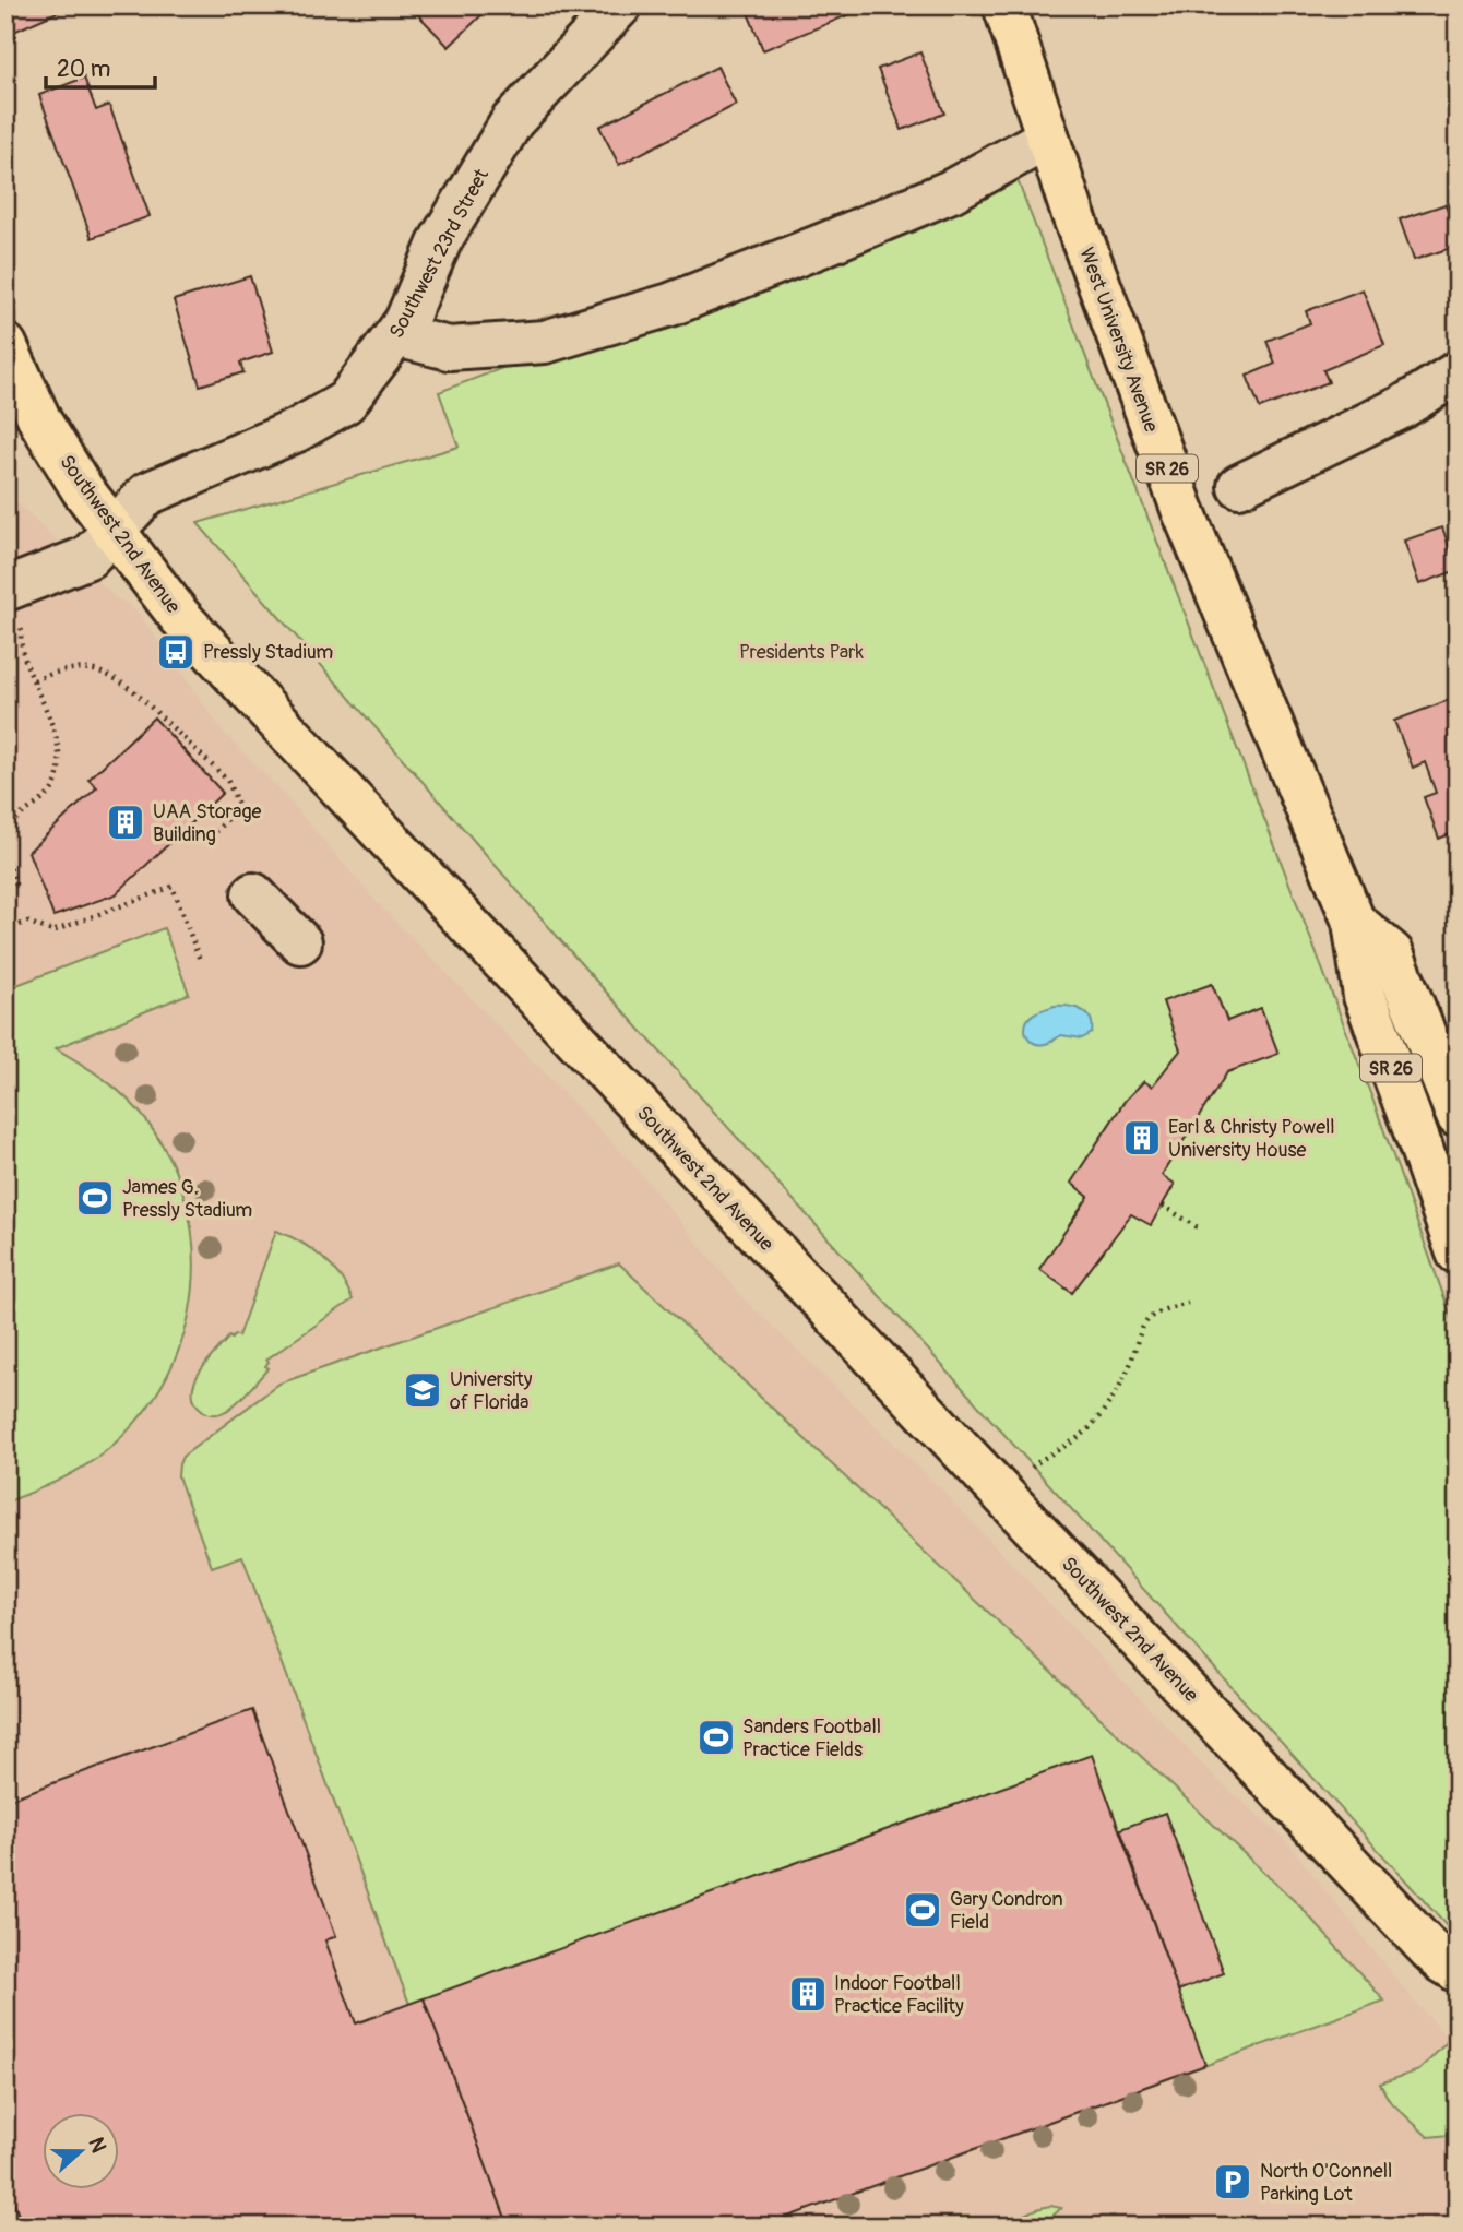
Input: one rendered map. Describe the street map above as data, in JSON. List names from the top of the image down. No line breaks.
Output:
{"streets":{"main road":["West University Avenue","SR 26","Southwest 2nd Avenue"],"street":["Southwest 23rd Street"]},"crossings":[["Southwest 23rd Street","Southwest 2nd Avenue"]],"parks":["Presidents Park"],"places":{"bus stop":["Pressly Stadium"],"building":["UAA Storage Building","Earl & Christy Powell University House","Indoor Football Practice Facility"],"sports":["James G. Pressly Stadium","Sanders Football Practice Fields","Gary Condron Field"],"school or university":["University of Florida"],"parking":["North O'Connell Parking Lot"]},"scale_bar":"20 m","north":"right"}
